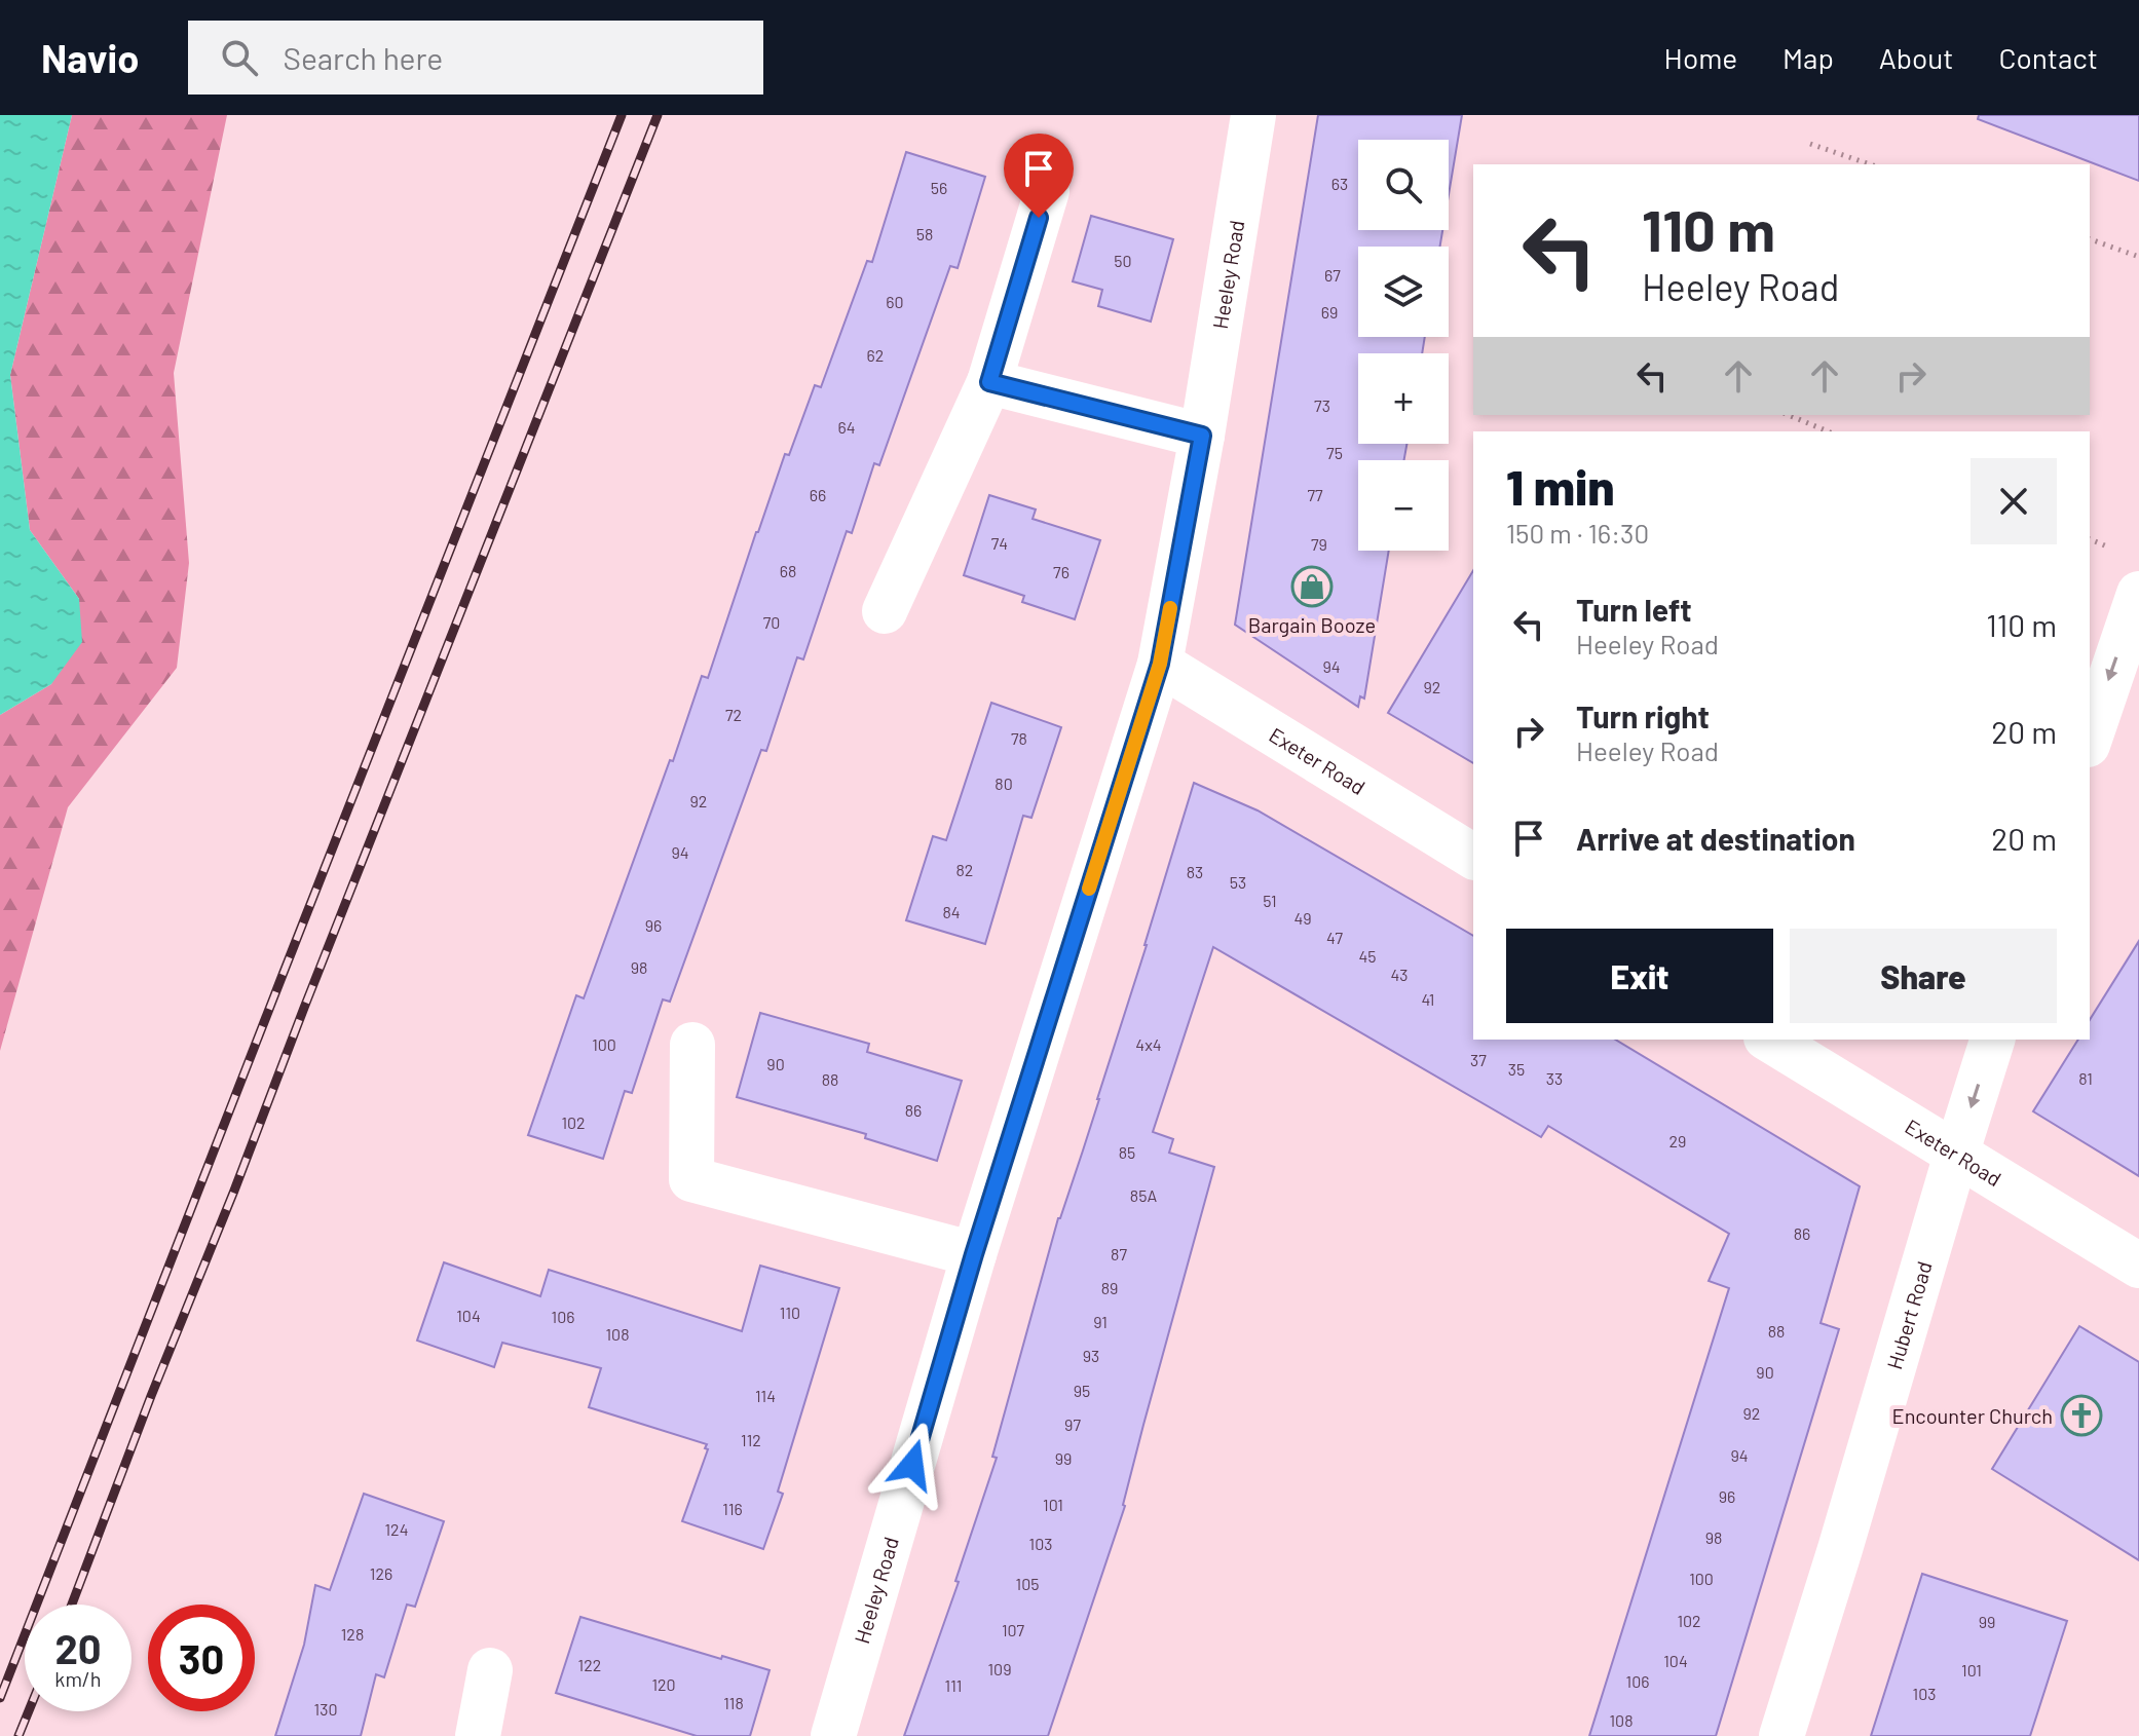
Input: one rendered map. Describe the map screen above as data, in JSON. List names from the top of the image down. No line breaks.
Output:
{"streets":{"street":["Heeley Road","Exeter Road","Hubert Road"]},"crossings":[["Heeley Road","Exeter Road"],["Exeter Road","Hubert Road"]],"places":{"shop":["Bargain Booze"],"church":["Encounter Church"]},"house_numbers":["63","56","58","50","67","60","69","62","73","64","75","66","77","74","79","68","76","70","94","92","72","78","80","92","94","82","83","53","51","84","49","96","47","45","98","43","41","100","4x4","37","90","35","33","81","88","86","102","29","85","85A","86","87","89","110","104","106","91","88","108","93","90","95","114","92","97","112","94","99","96","101","116","124","98","103","126","100","105","102","99","107","128","104","122","109","101","106","120","111","103","118","130","108"],"page":{"header":"Navio","search":"Search here","nav":["Home","Map","About","Contact"],"map_buttons":["+","−"],"turn":["110 m","Heeley Road"],"heading":["1 min","150 m · 16:30"],"list":[{"name":"Turn left","note":"Heeley Road","value":"110 m"},{"name":"Turn right","note":"Heeley Road","value":"20 m"},{"name":"Arrive at destination","value":"20 m"}],"buttons":["Exit","Share"],"speed":"20 km/h","limit":"30"}}
